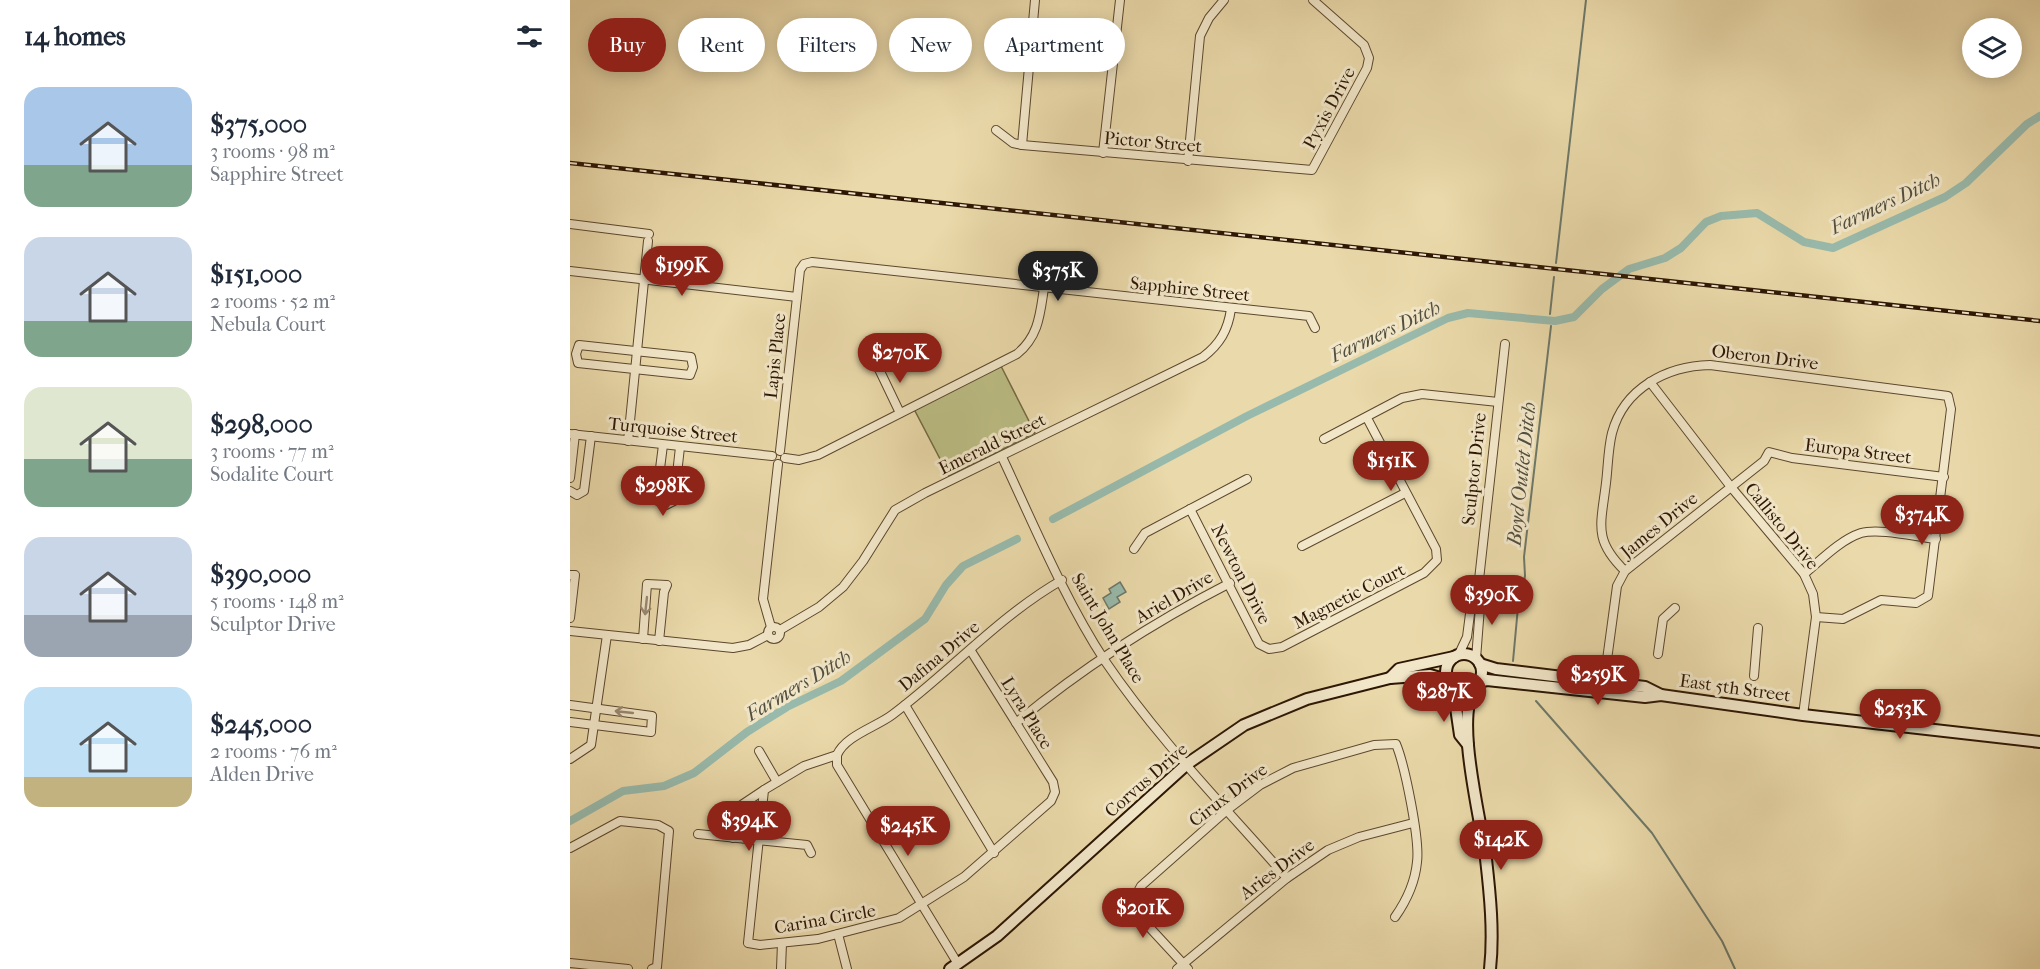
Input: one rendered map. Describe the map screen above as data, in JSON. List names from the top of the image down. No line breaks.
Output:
{"streets":{"street":["Pyxis Drive","Pictor Street","Sapphire Street","Lapis Place","Oberon Drive","Turquoise Street","Emerald Street","Europa Street","Sculptor Drive","James Drive","Callisto Drive","Newton Drive","Magnetic Court","Ariel Drive","Saint John Place","Dafina Drive","East 5th Street","Lyra Place","Corvus Drive","Cirux Drive","Aries Drive","Carina Circle"]},"crossings":[["Pyxis Drive","Pictor Street"],["Sapphire Street","Lapis Place"],["Sapphire Street","Turquoise Street"],["Sapphire Street","Emerald Street"],["Lapis Place","Turquoise Street"],["Lapis Place","Emerald Street"],["Oberon Drive","Europa Street"],["Oberon Drive","James Drive"],["Oberon Drive","Callisto Drive"],["Emerald Street","Saint John Place"],["Europa Street","James Drive"],["Sculptor Drive","East 5th Street"],["Sculptor Drive","Corvus Drive"],["James Drive","Callisto Drive"],["James Drive","East 5th Street"],["Callisto Drive","East 5th Street"],["Newton Drive","Magnetic Court"],["Newton Drive","Ariel Drive"],["Ariel Drive","Saint John Place"],["Ariel Drive","Lyra Place"],["Saint John Place","Dafina Drive"],["Saint John Place","Corvus Drive"],["Saint John Place","Cirux Drive"],["Saint John Place","Aries Drive"],["Dafina Drive","Lyra Place"],["East 5th Street","Corvus Drive"],["Lyra Place","Carina Circle"],["Cirux Drive","Aries Drive"]],"water":["Farmers Ditch","Boyd Outlet Ditch"],"page":{"heading":"14 homes","chip":["Buy","Rent","Filters","New","Apartment"],"list":[{"name":"$375,000","note":"3 rooms · 98 m² · Sapphire Street"},{"name":"$151,000","note":"2 rooms · 52 m² · Nebula Court"},{"name":"$298,000","note":"3 rooms · 77 m² · Sodalite Court"},{"name":"$390,000","note":"5 rooms · 148 m² · Sculptor Drive"},{"name":"$245,000","note":"2 rooms · 76 m² · Alden Drive"}],"price":["$199K","$375K","$270K","$151K","$298K","$374K","$390K","$259K","$287K","$253K","$394K","$245K","$142K","$201K"]}}
